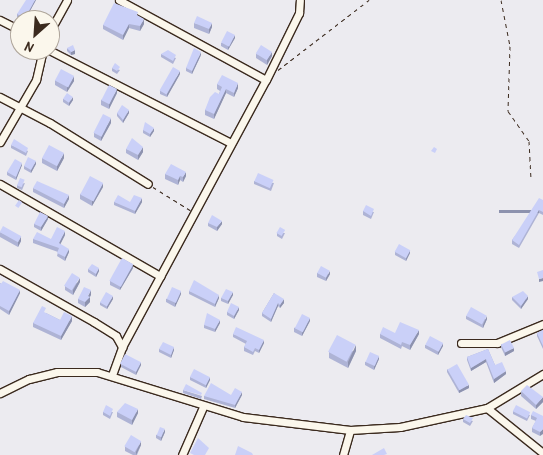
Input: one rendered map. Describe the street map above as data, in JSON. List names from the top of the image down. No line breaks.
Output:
{"north":"bottom left"}
